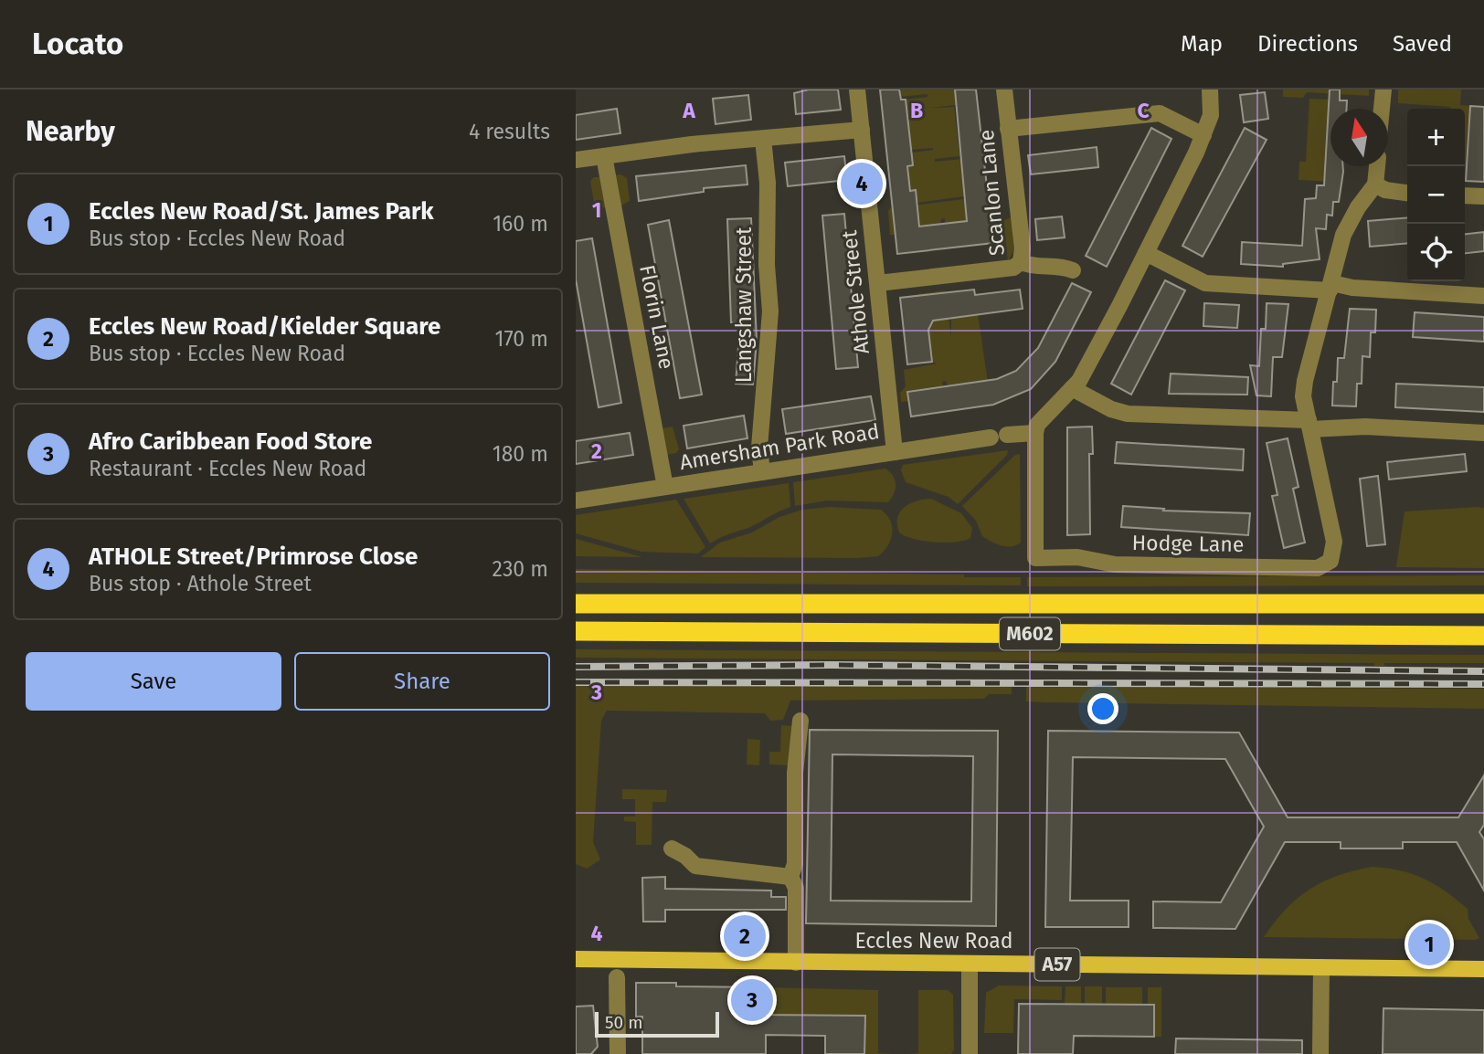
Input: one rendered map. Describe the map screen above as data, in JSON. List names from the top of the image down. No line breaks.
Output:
{"streets":{"highway":["M602"],"main road":["Eccles New Road","A57"],"street":["Scanlon Lane","Athole Street","Langshaw Street","Florin Lane","Amersham Park Road","Hodge Lane"]},"crossings":[["Scanlon Lane","Athole Street"],["Athole Street","Amersham Park Road"],["Langshaw Street","Amersham Park Road"],["Florin Lane","Amersham Park Road"],["Amersham Park Road","Hodge Lane"]],"scale_bar":"50 m","north":"top","page":{"header":"Locato","nav":["Map","Directions","Saved"],"heading":["Nearby","4 results"],"map_buttons":["+","−"],"pins":["4","2","1","3"],"list":[{"mark":"1","name":"Eccles New Road/St. James Park","note":"Bus stop · Eccles New Road","value":"160 m"},{"mark":"2","name":"Eccles New Road/Kielder Square","note":"Bus stop · Eccles New Road","value":"170 m"},{"mark":"3","name":"Afro Caribbean Food Store","note":"Restaurant · Eccles New Road","value":"180 m"},{"mark":"4","name":"ATHOLE Street/Primrose Close","note":"Bus stop · Athole Street","value":"230 m"}],"buttons":["Save","Share"],"scale":"50 m"},"grid":{"columns":["A","B","C"],"rows":["1","2","3","4"]}}
